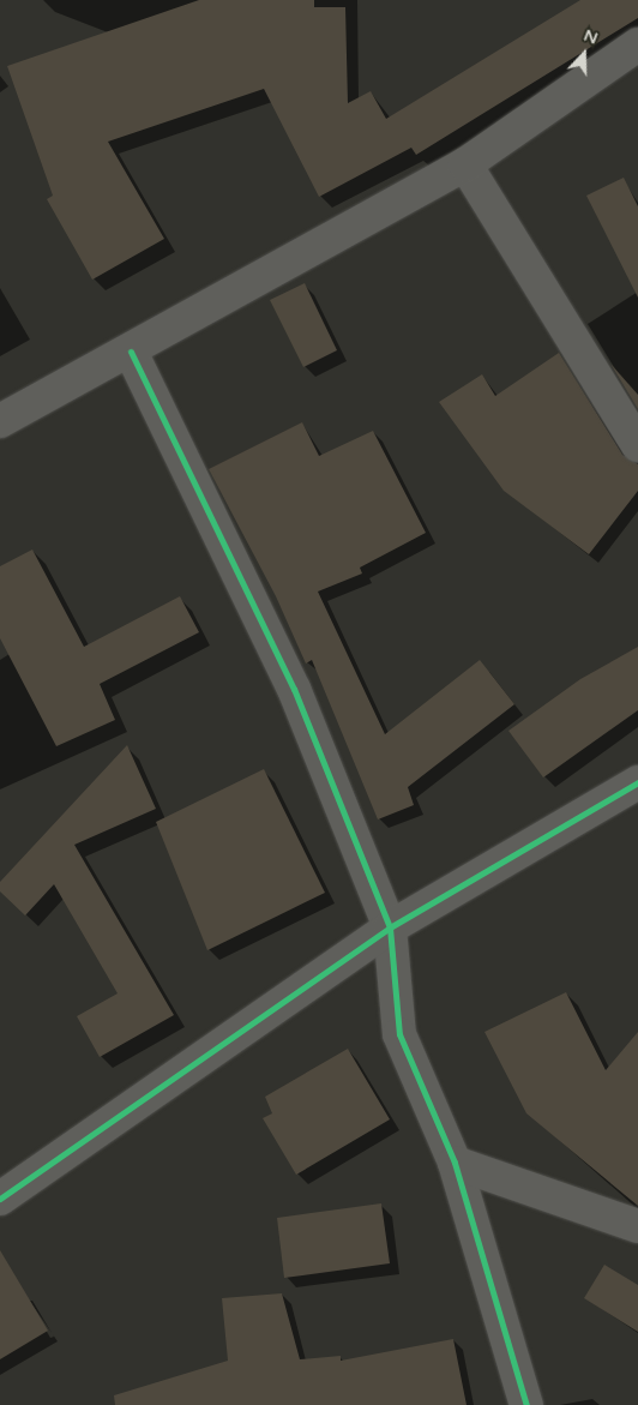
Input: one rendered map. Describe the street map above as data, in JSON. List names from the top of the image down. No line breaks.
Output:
{"north":"top"}
